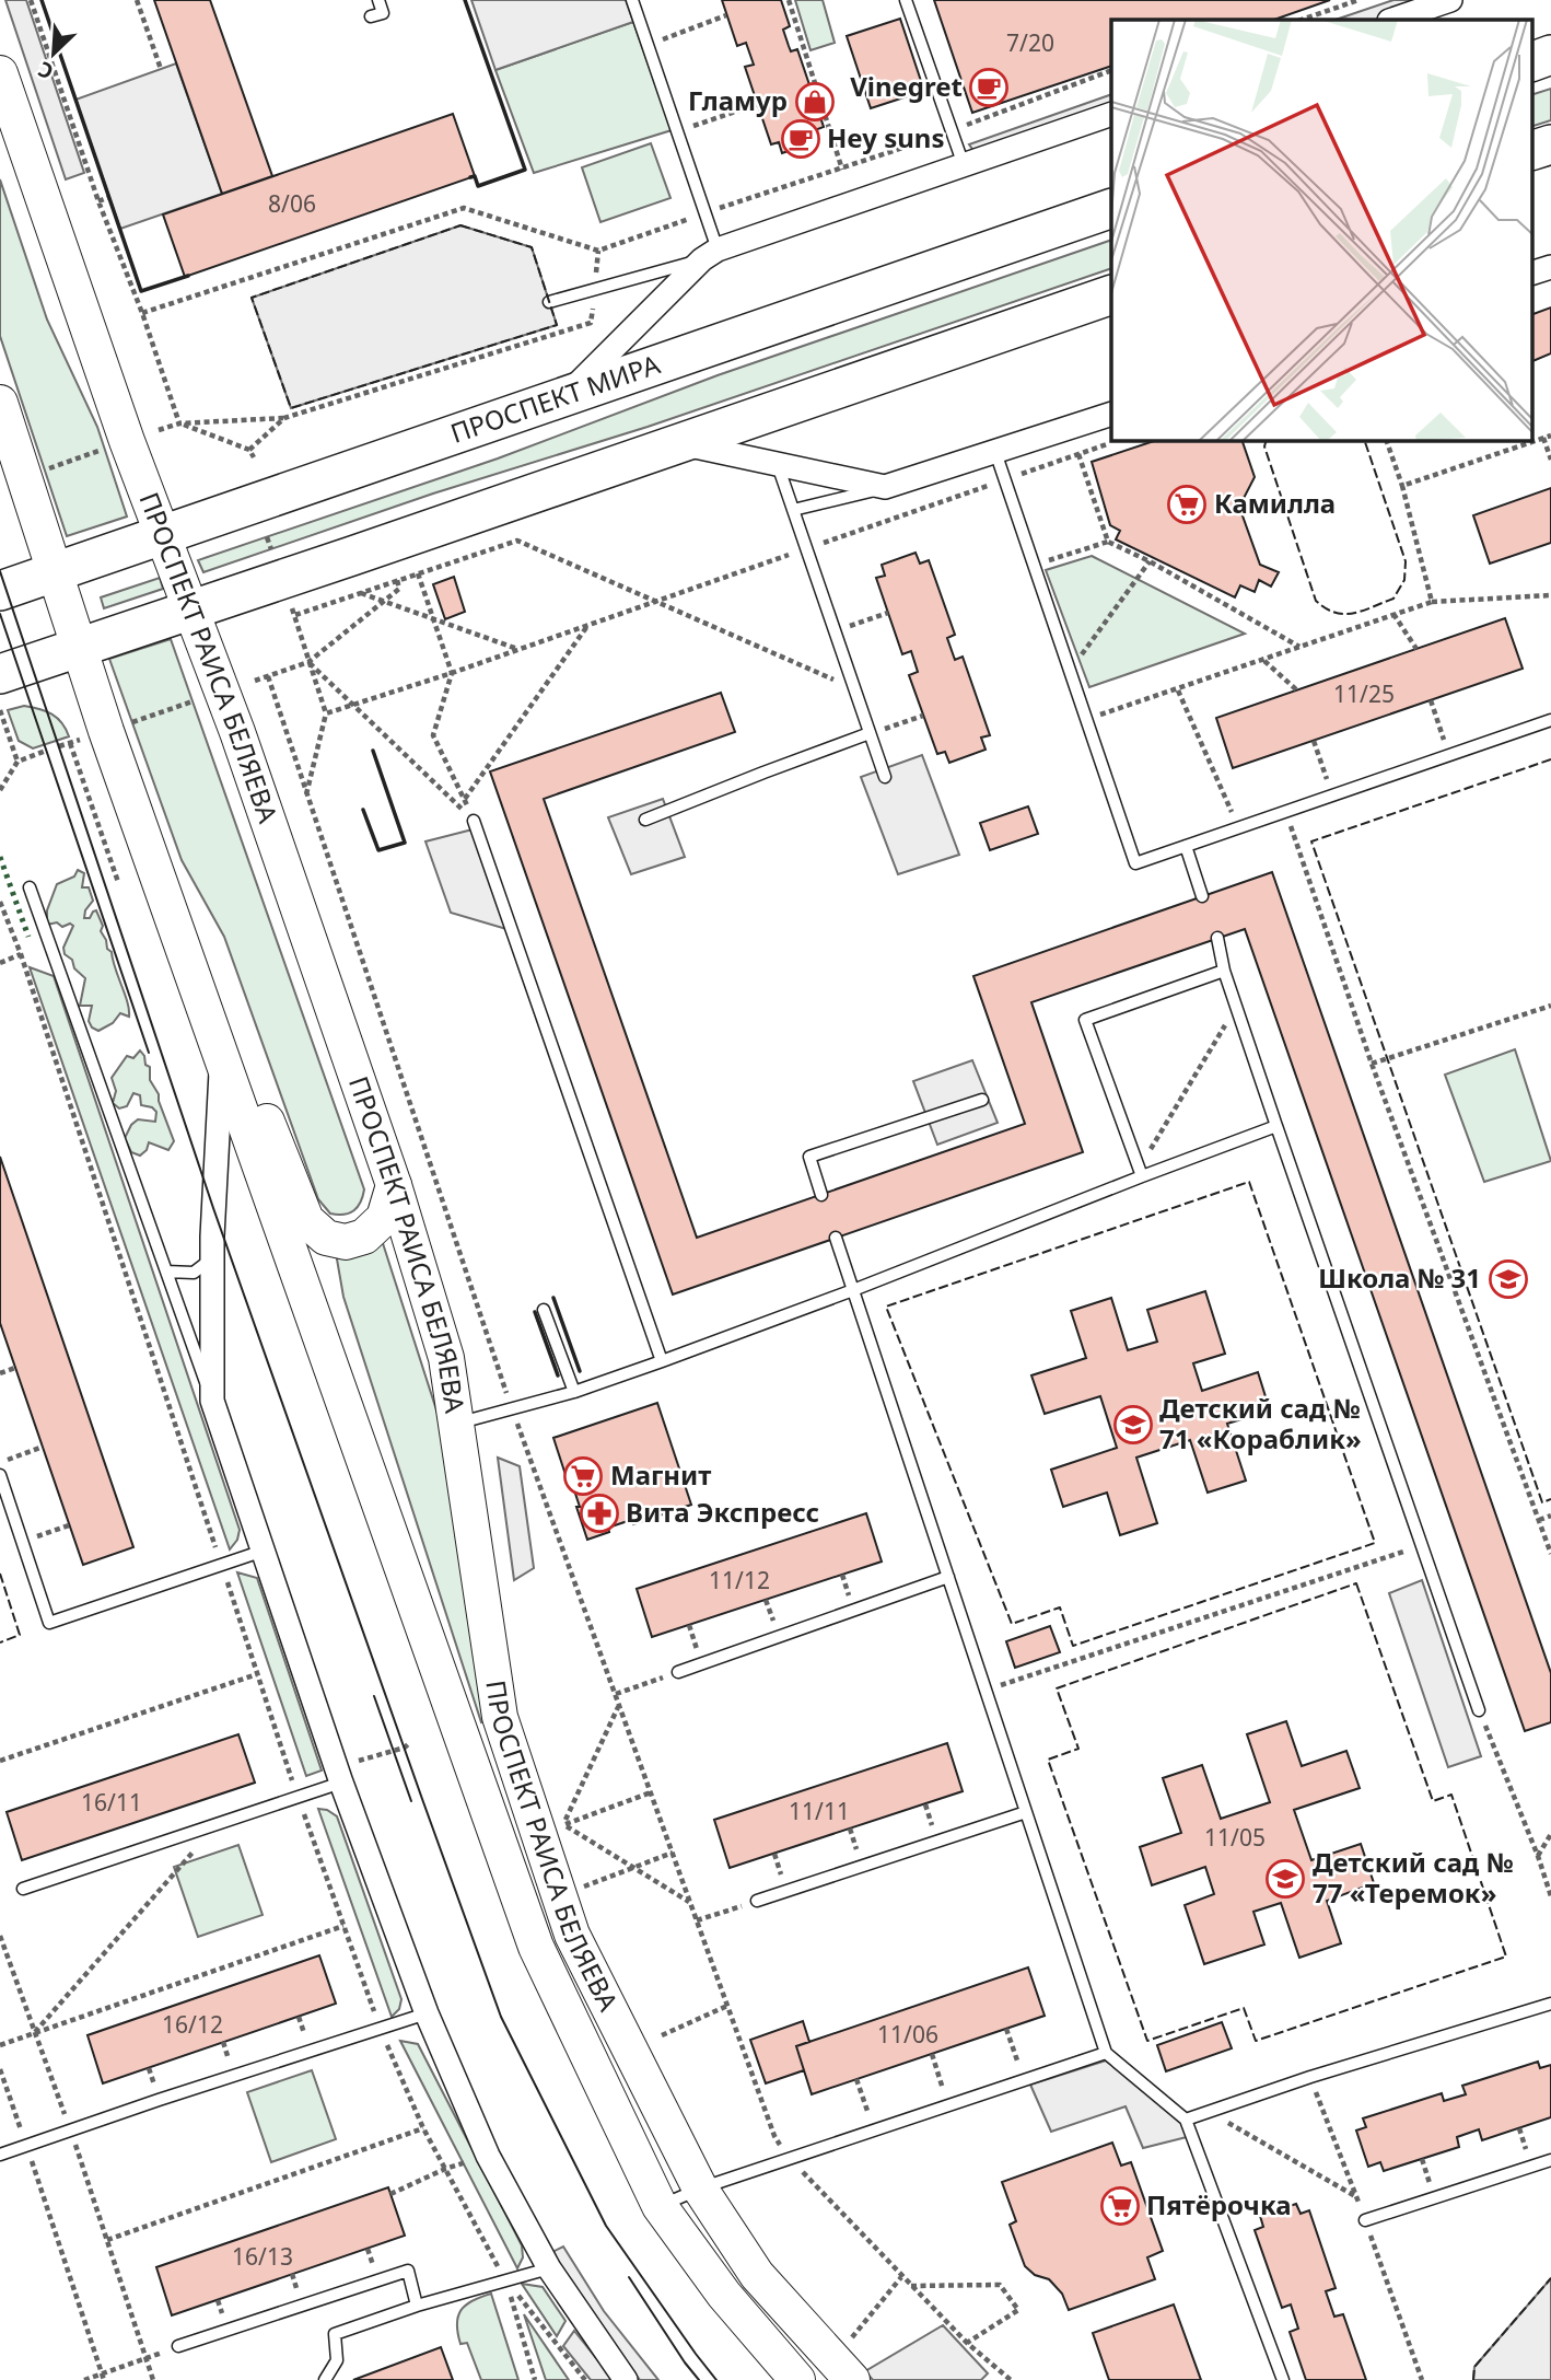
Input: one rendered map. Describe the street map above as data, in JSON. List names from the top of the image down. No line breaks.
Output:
{"streets":{"main road":["ПРОСПЕКТ МИРА"],"street":["ПРОСПЕКТ РАИСА БЕЛЯЕВА"]},"crossings":[["ПРОСПЕКТ МИРА","ПРОСПЕКТ РАИСА БЕЛЯЕВА"]],"places":{"cafe":["Vinegret","Hey suns"],"shop":["Гламур"],"supermarket":["Камилла","Магнит","Пятёрочка"],"school or university":["Школа № 31","Детский сад № 71 «Кораблик»","Детский сад № 77 «Теремок»"],"pharmacy":["Вита Экспресс"]},"house_numbers":["7/20","8/06","11/25","11/12","16/11","11/11","11/05","16/12","11/06","16/13"],"north":"bottom left"}
